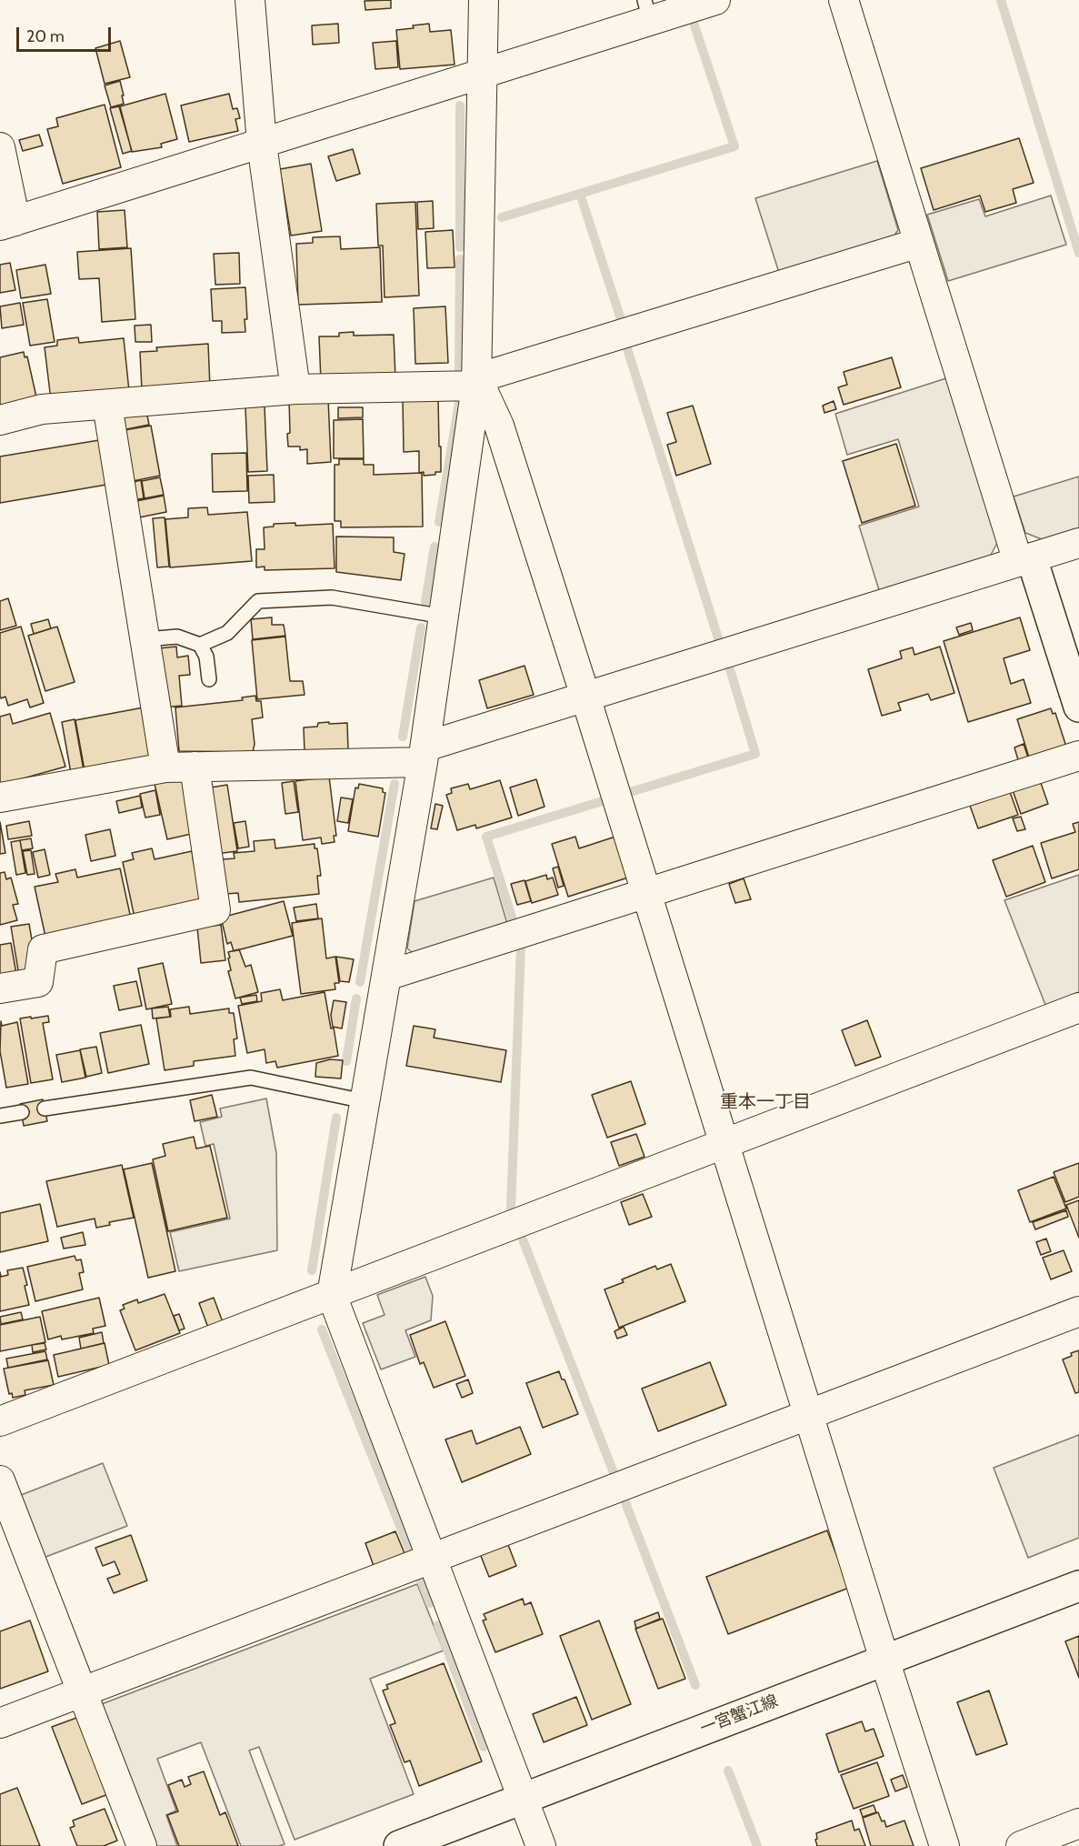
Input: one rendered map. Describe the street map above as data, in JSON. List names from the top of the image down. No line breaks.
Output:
{"streets":{"main road":["一宮蟹江線"]},"districts":["重本一丁目"],"scale_bar":"20 m"}
